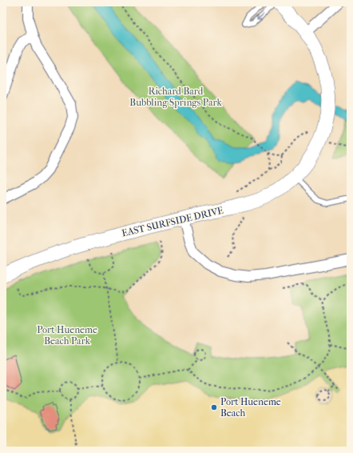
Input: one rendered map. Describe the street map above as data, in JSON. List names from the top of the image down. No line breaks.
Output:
{"streets":{"street":["EAST SURFSIDE DRIVE"]},"parks":["Richard Bard Bubbling Springs Park","Port Hueneme Beach Park"],"places":["Port Hueneme Beach"]}
